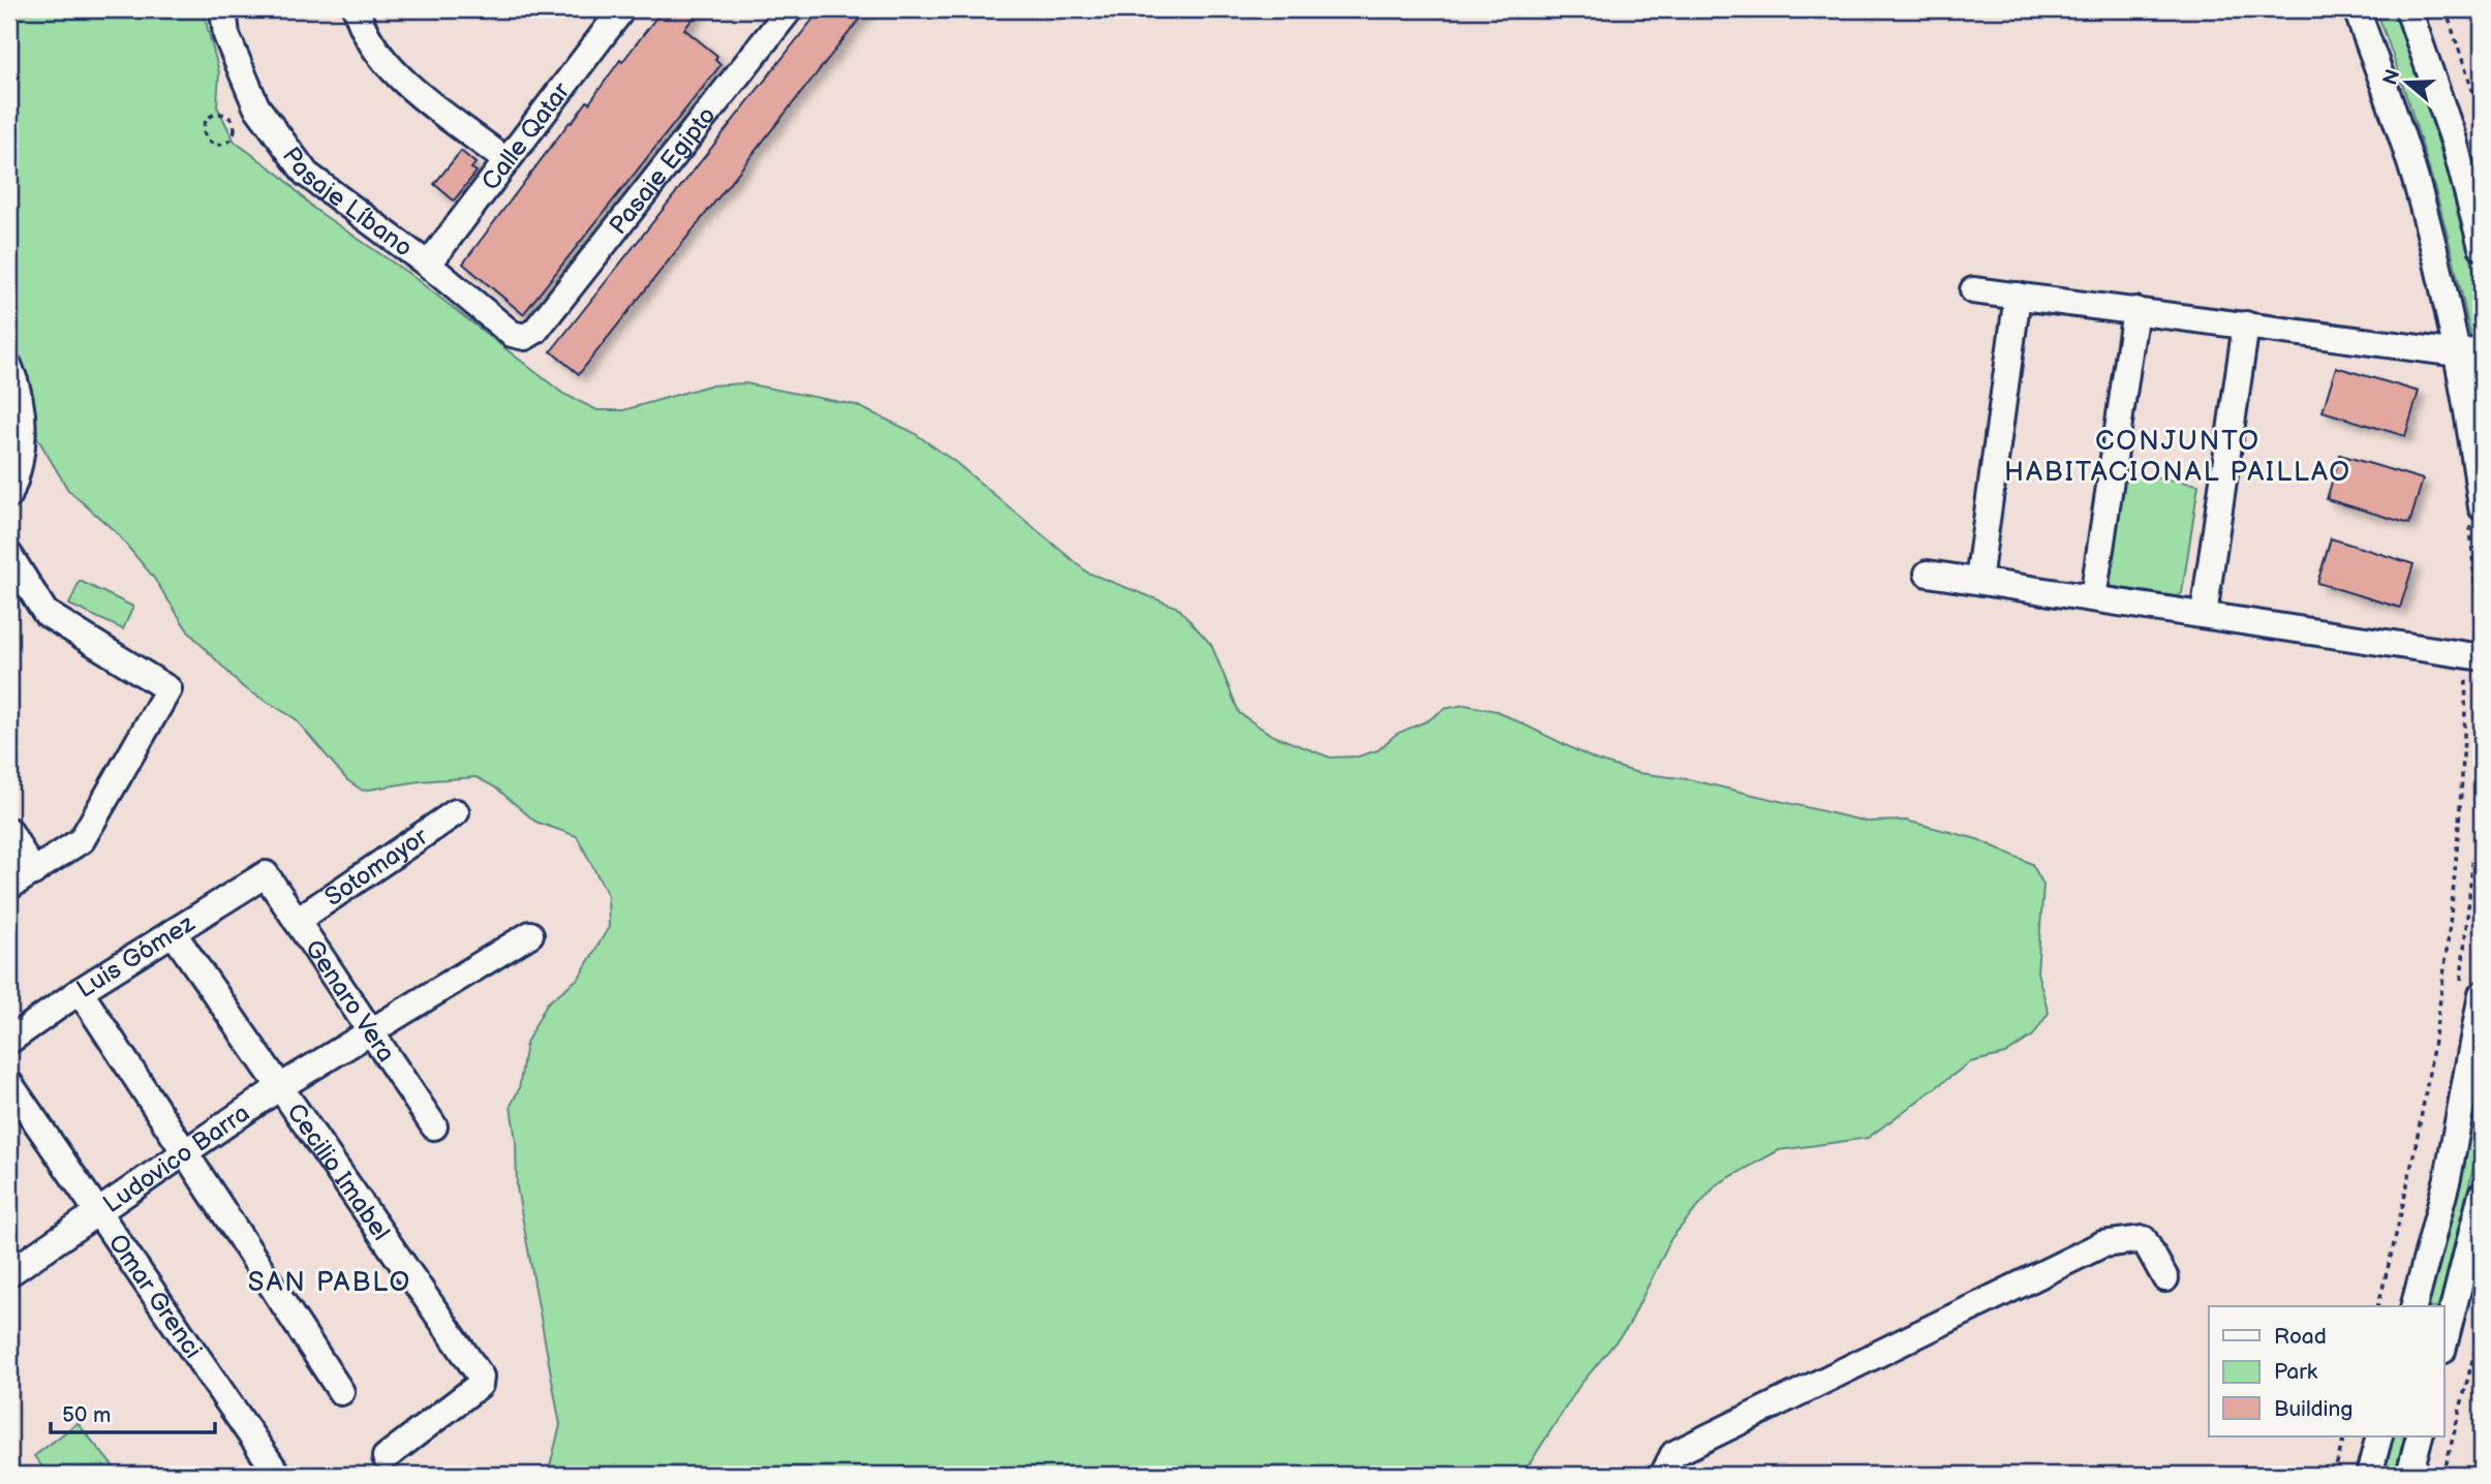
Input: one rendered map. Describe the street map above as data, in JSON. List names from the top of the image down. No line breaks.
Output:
{"streets":{"street":["Calle Qatar","Pasaje Egipto","Pasaje Líbano","Sotomayor","Luis Gómez","Genaro Vera","Ludovico Barra","Cecilio Imabel","Omar Grenci"]},"crossings":[["Calle Qatar","Pasaje Líbano"],["Pasaje Egipto","Pasaje Líbano"],["Sotomayor","Genaro Vera"],["Luis Gómez","Genaro Vera"],["Luis Gómez","Cecilio Imabel"],["Genaro Vera","Ludovico Barra"],["Ludovico Barra","Cecilio Imabel"],["Ludovico Barra","Omar Grenci"]],"districts":["CONJUNTO HABITACIONAL PAILLAO","SAN PABLO"],"legend":["Road","Park","Building"],"scale_bar":"50 m","north":"left"}
